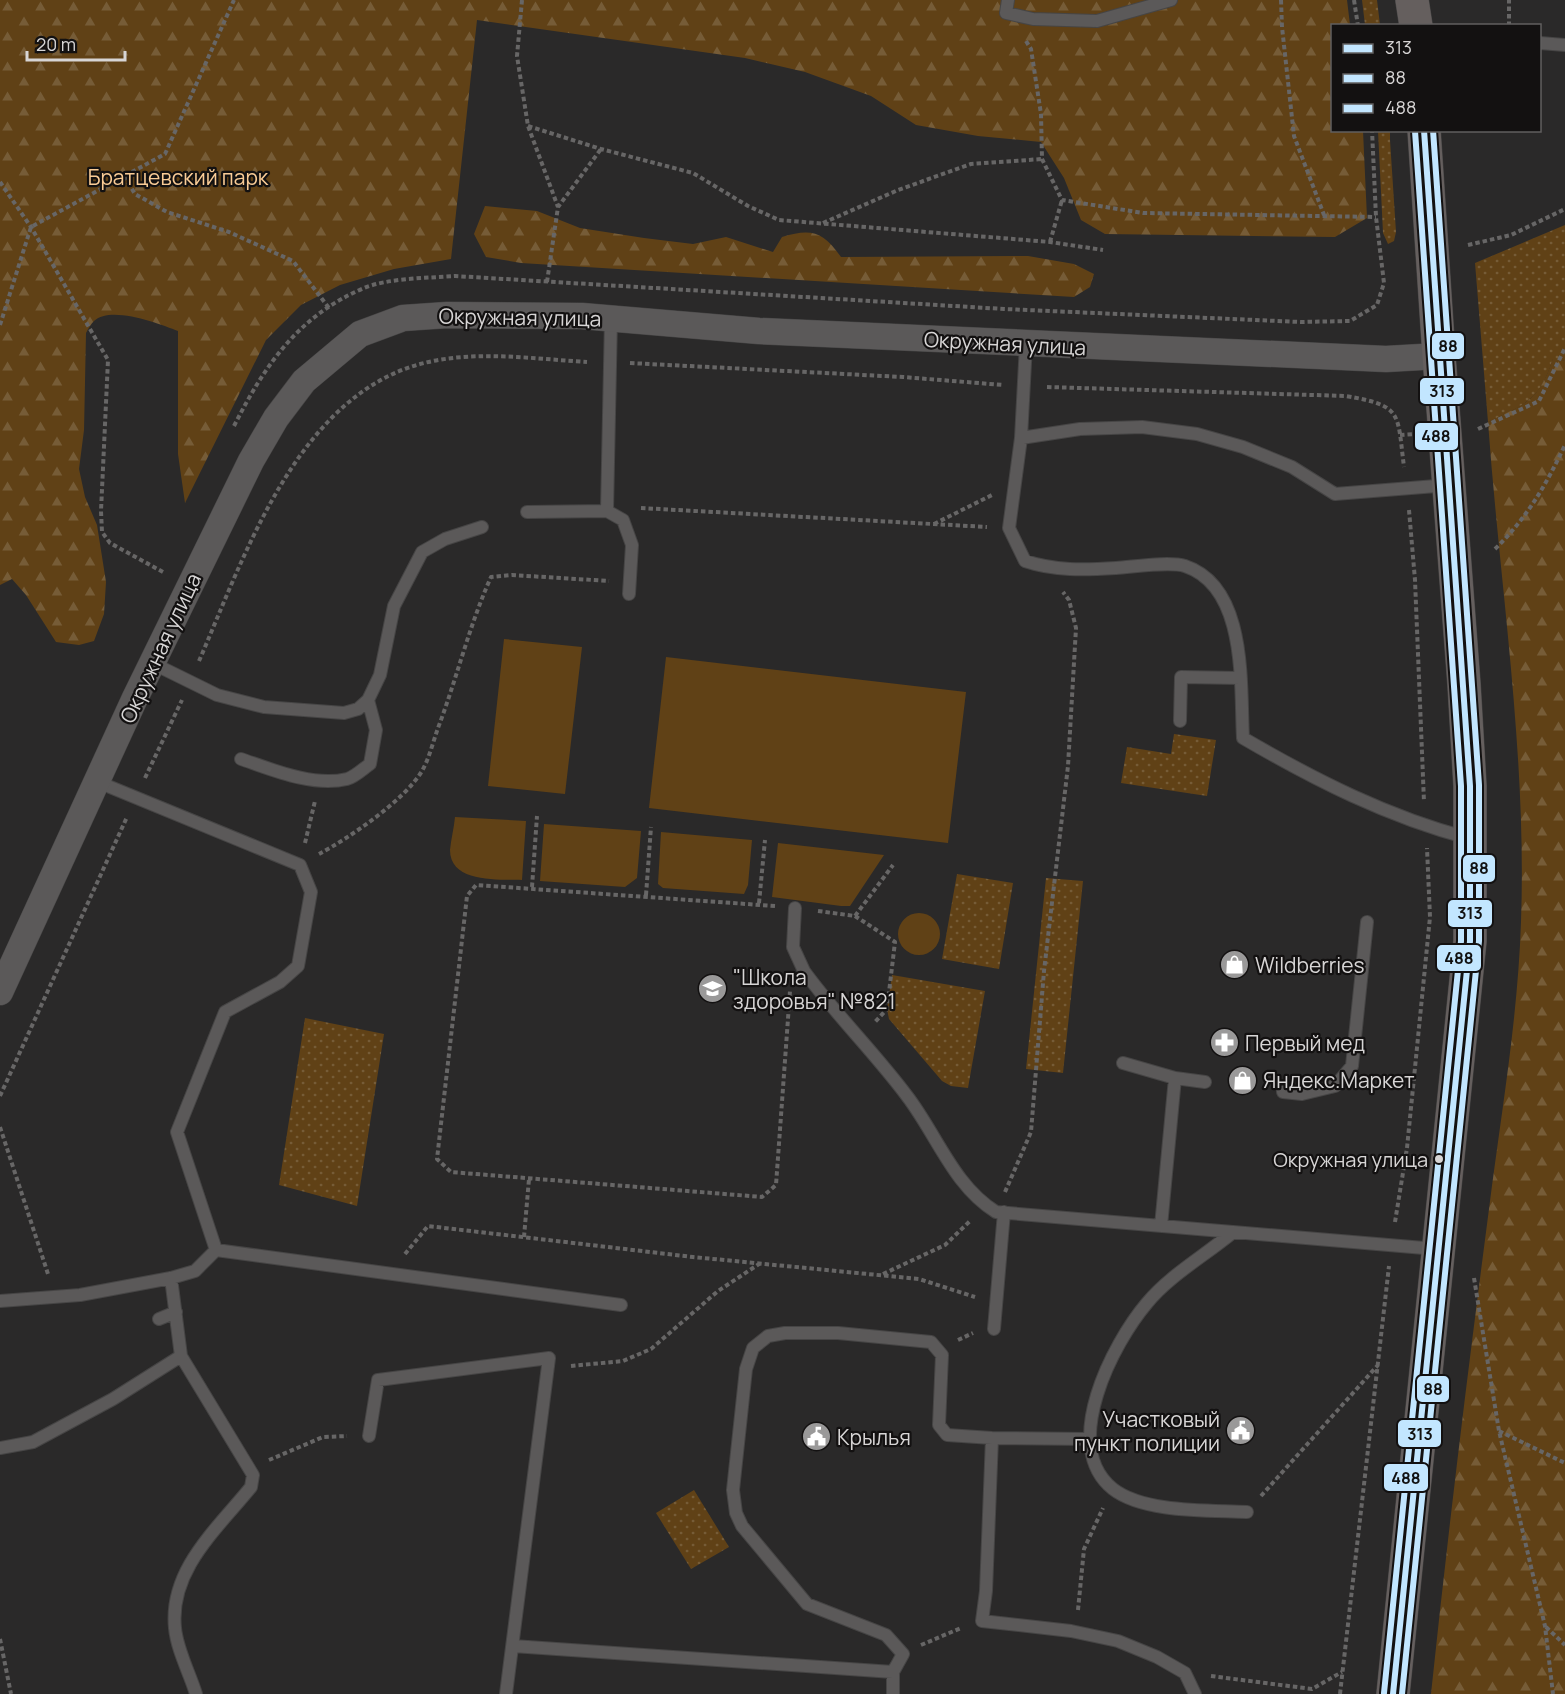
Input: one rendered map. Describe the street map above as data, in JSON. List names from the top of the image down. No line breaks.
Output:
{"streets":{"street":["Окружная улица"]},"parks":["Братцевский парк"],"places":{"shop":["Wildberries","Яндекс.Маркет"],"school or university":["\"Школа здоровья\" №821"],"pharmacy":["Первый мед"],"other":["Окружная улица"],"public building":["Участковый пункт полиции","Крылья"]},"lines":["transit line 313","transit line 88","transit line 488"],"legend":["313","88","488"],"scale_bar":"20 m"}
